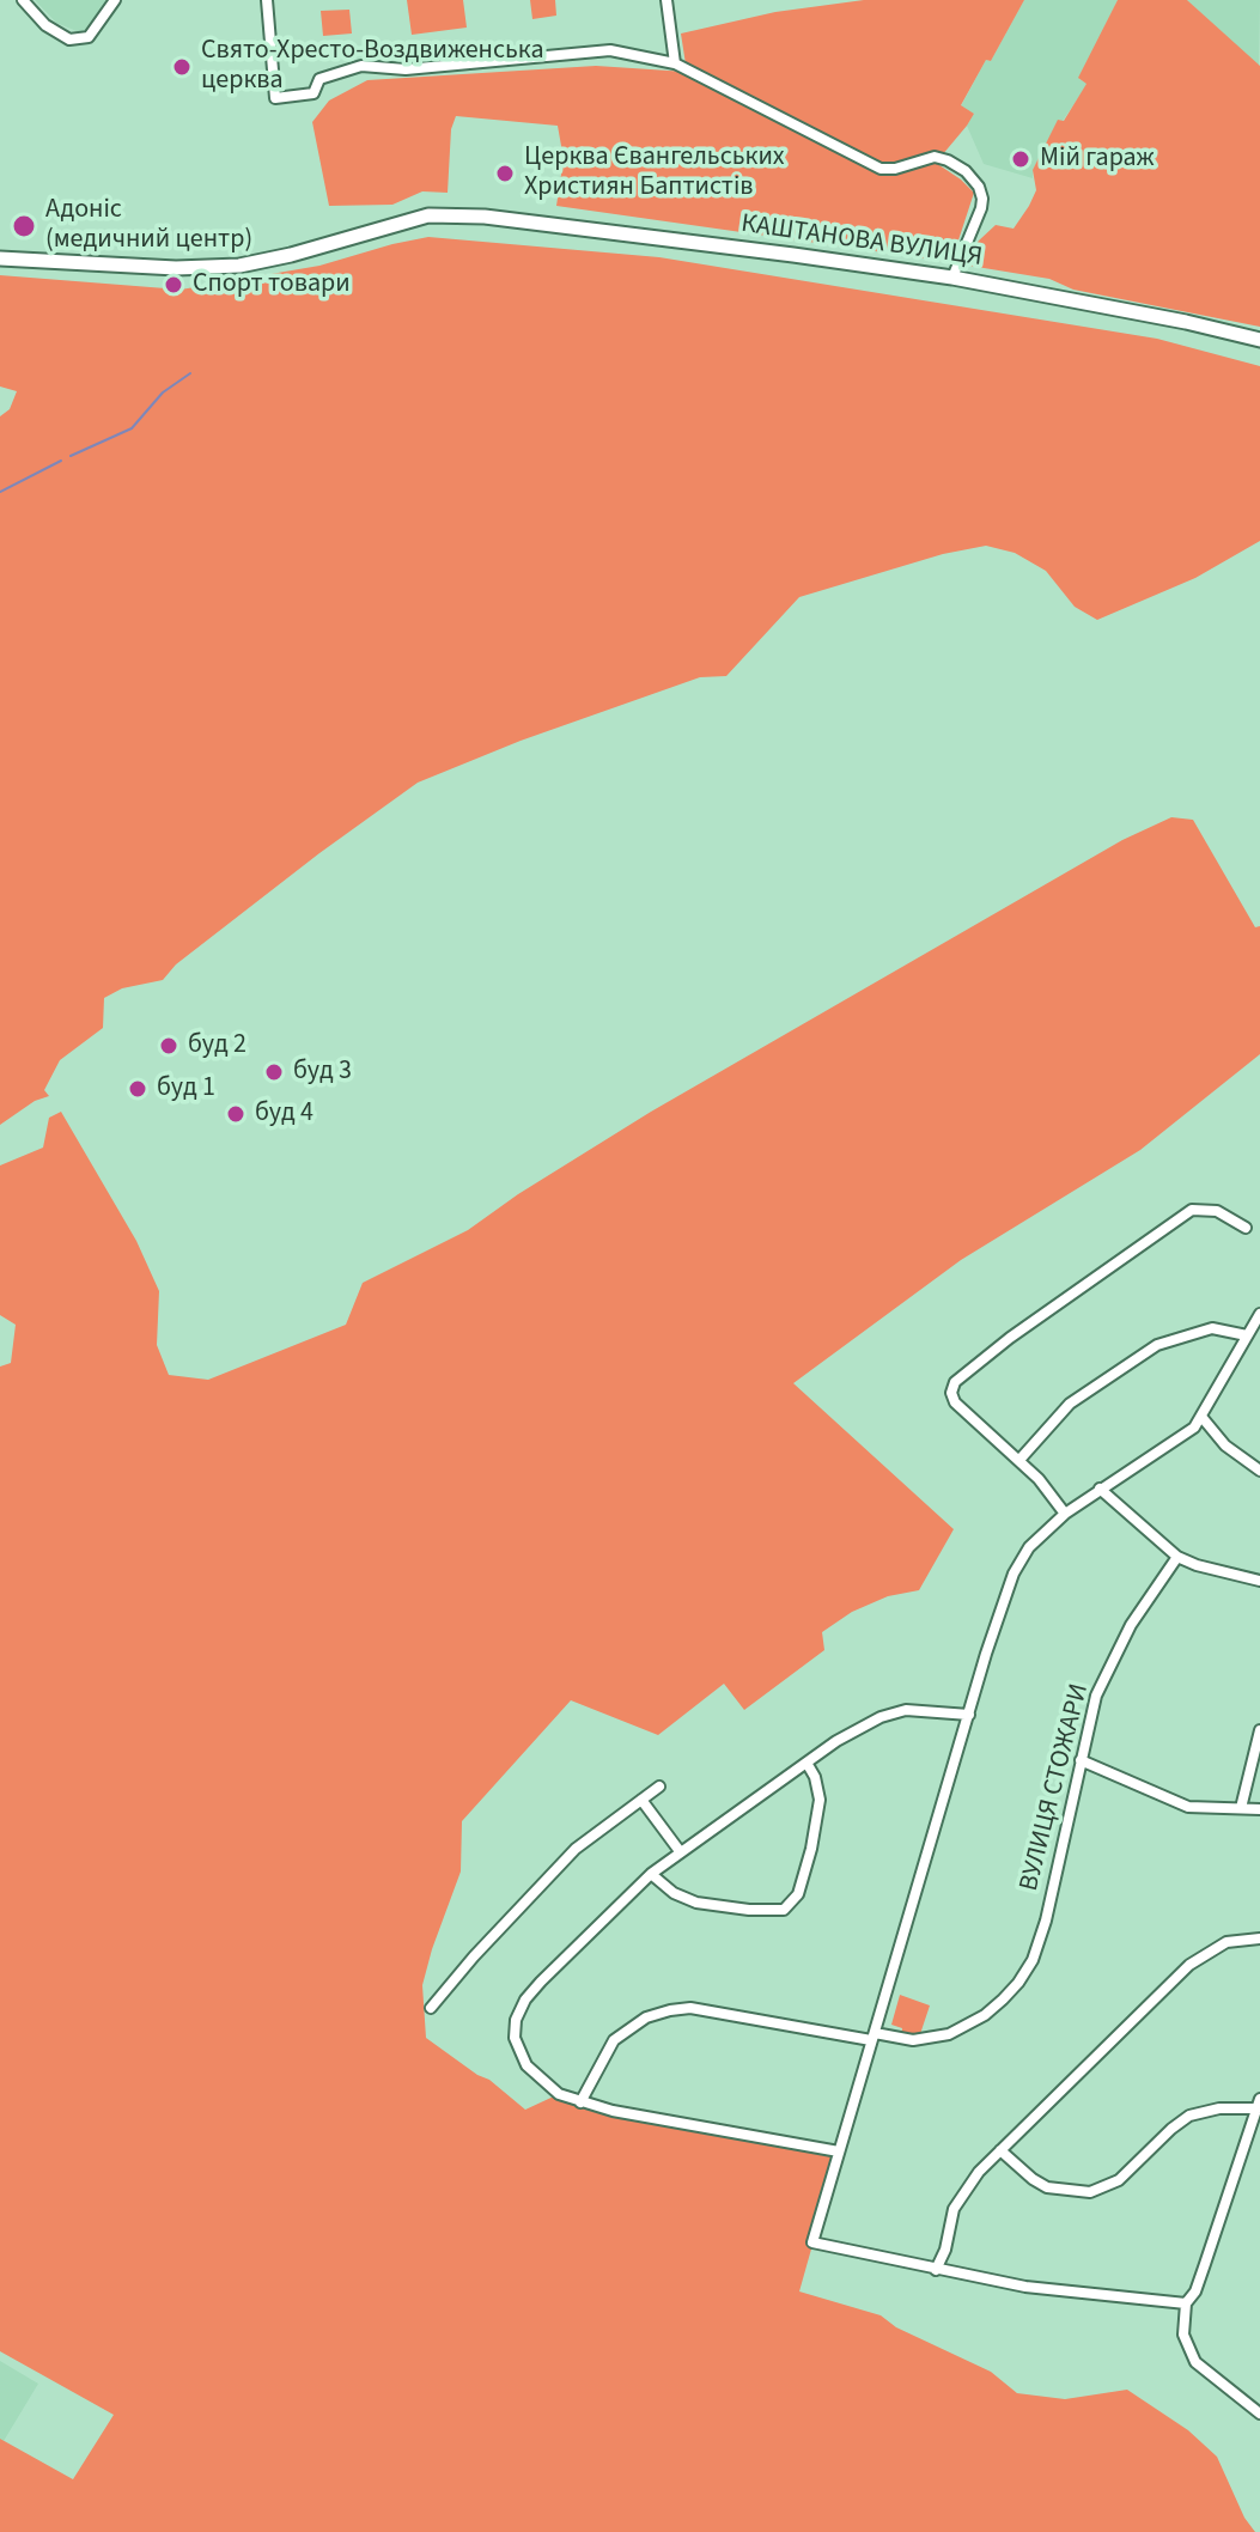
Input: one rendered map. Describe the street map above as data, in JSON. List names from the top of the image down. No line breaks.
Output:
{"streets":{"main road":["КАШТАНОВА ВУЛИЦЯ"],"street":["ВУЛИЦЯ СТОЖАРИ"]},"places":["Свято-Хресто-Воздвиженська церква","Мій гараж","Церква Євангельських Християн Баптистів","Адоніс (медичний центр)","Спорт товари","буд 2","буд 3","буд 1","буд 4"]}
